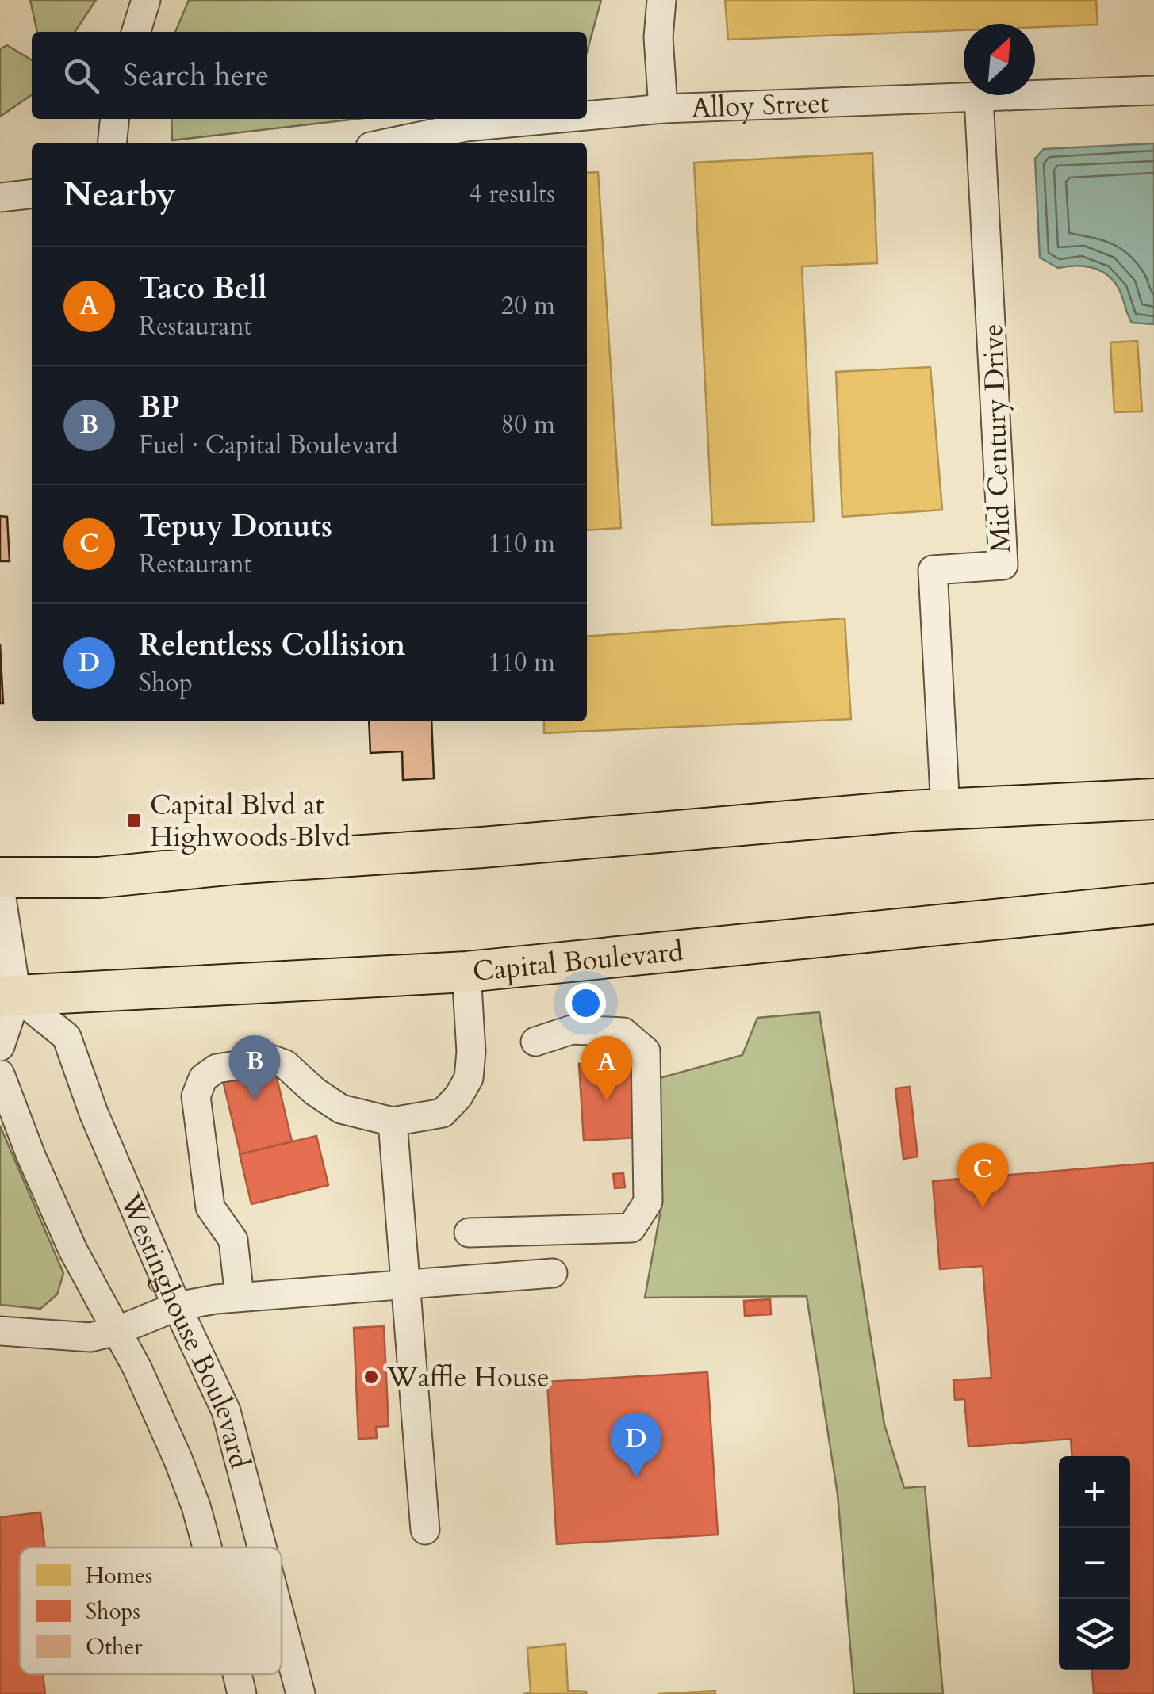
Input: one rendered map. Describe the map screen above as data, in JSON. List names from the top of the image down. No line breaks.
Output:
{"streets":{"highway":["Capital Boulevard"],"street":["Alloy Street","Mid Century Drive","Westinghouse Boulevard"]},"crossings":[["Alloy Street","Mid Century Drive"],["Capital Boulevard","Westinghouse Boulevard"]],"places":{"transit":["Capital Blvd at Highwoods Blvd"],"other":["Waffle House"]},"legend":["Homes","Shops","Other"],"north":"top right","page":{"search":"Search here","heading":["Nearby","4 results"],"list":[{"mark":"A","name":"Taco Bell","note":"Restaurant","value":"20 m"},{"mark":"B","name":"BP","note":"Fuel · Capital Boulevard","value":"80 m"},{"mark":"C","name":"Tepuy Donuts","note":"Restaurant","value":"110 m"},{"mark":"D","name":"Relentless Collision","note":"Shop","value":"110 m"}],"pins":["B","A","C","D"],"map_buttons":["+","−"]}}
